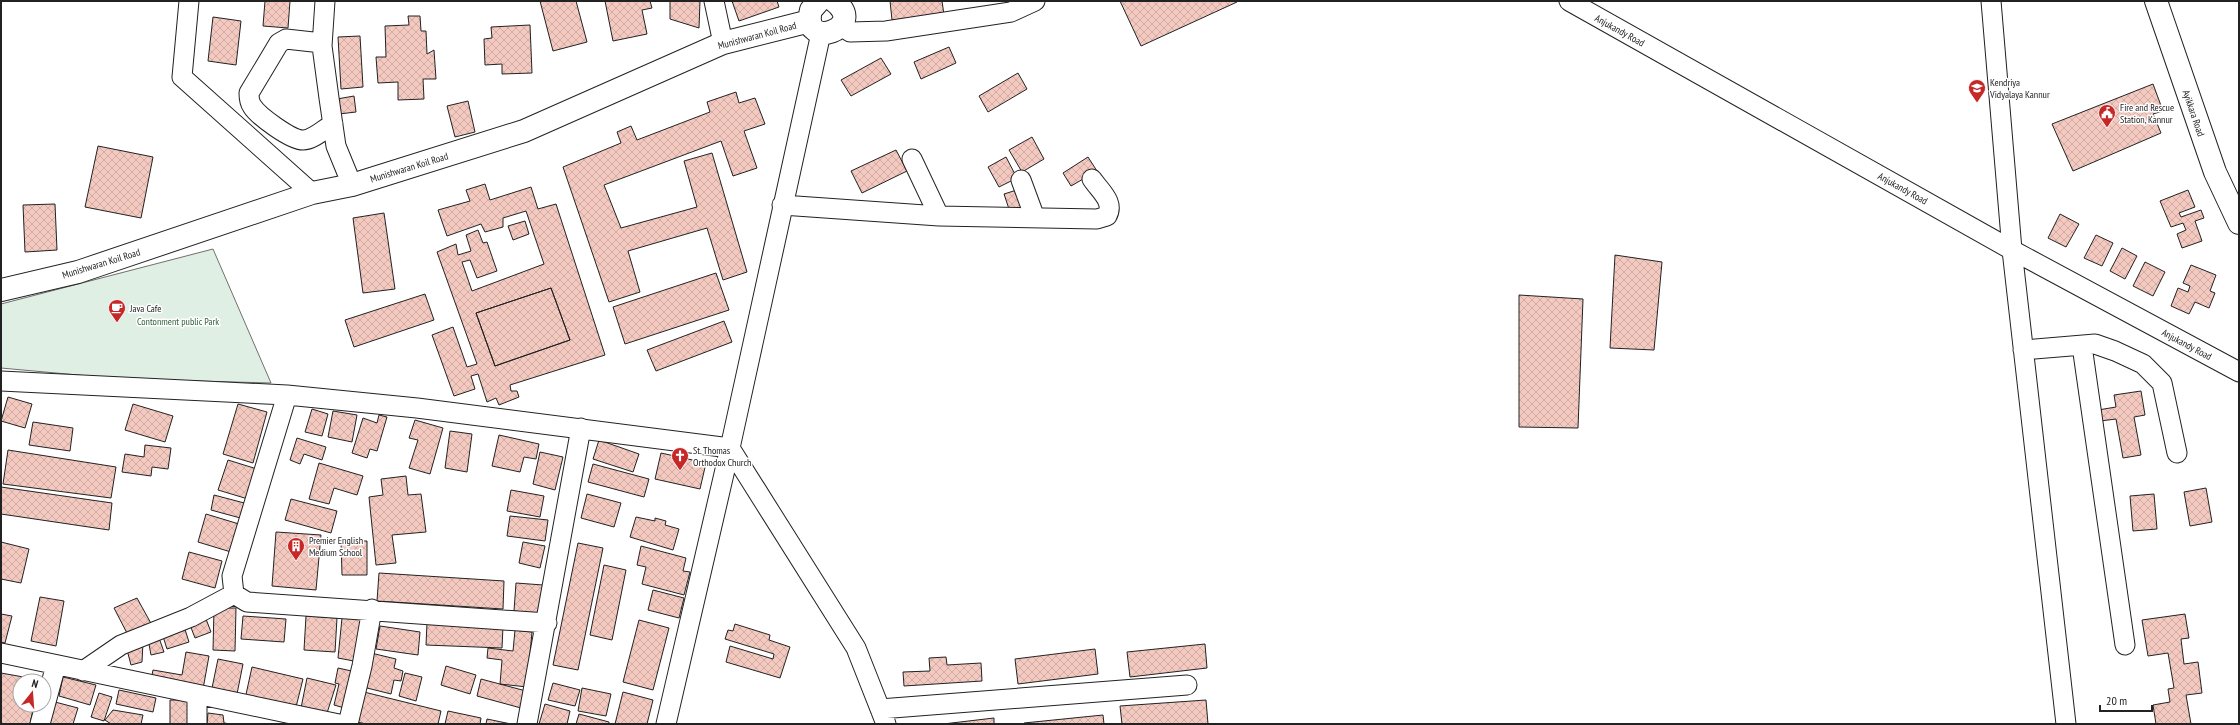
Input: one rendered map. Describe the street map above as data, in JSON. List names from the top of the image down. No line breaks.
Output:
{"streets":{"main road":["Munishwaran Koil Road","Ayikkara Road"],"street":["Anjukandy Road"]},"parks":["Contonment public Park"],"places":{"school or university":["Kendriya Vidyalaya Kannur"],"public building":["Fire and Rescue Station, Kannur"],"cafe":["Java Cafe"],"church":["St. Thomas Orthodox Church"],"building":["Premier English Medium School"]},"scale_bar":"20 m","north":"top"}
